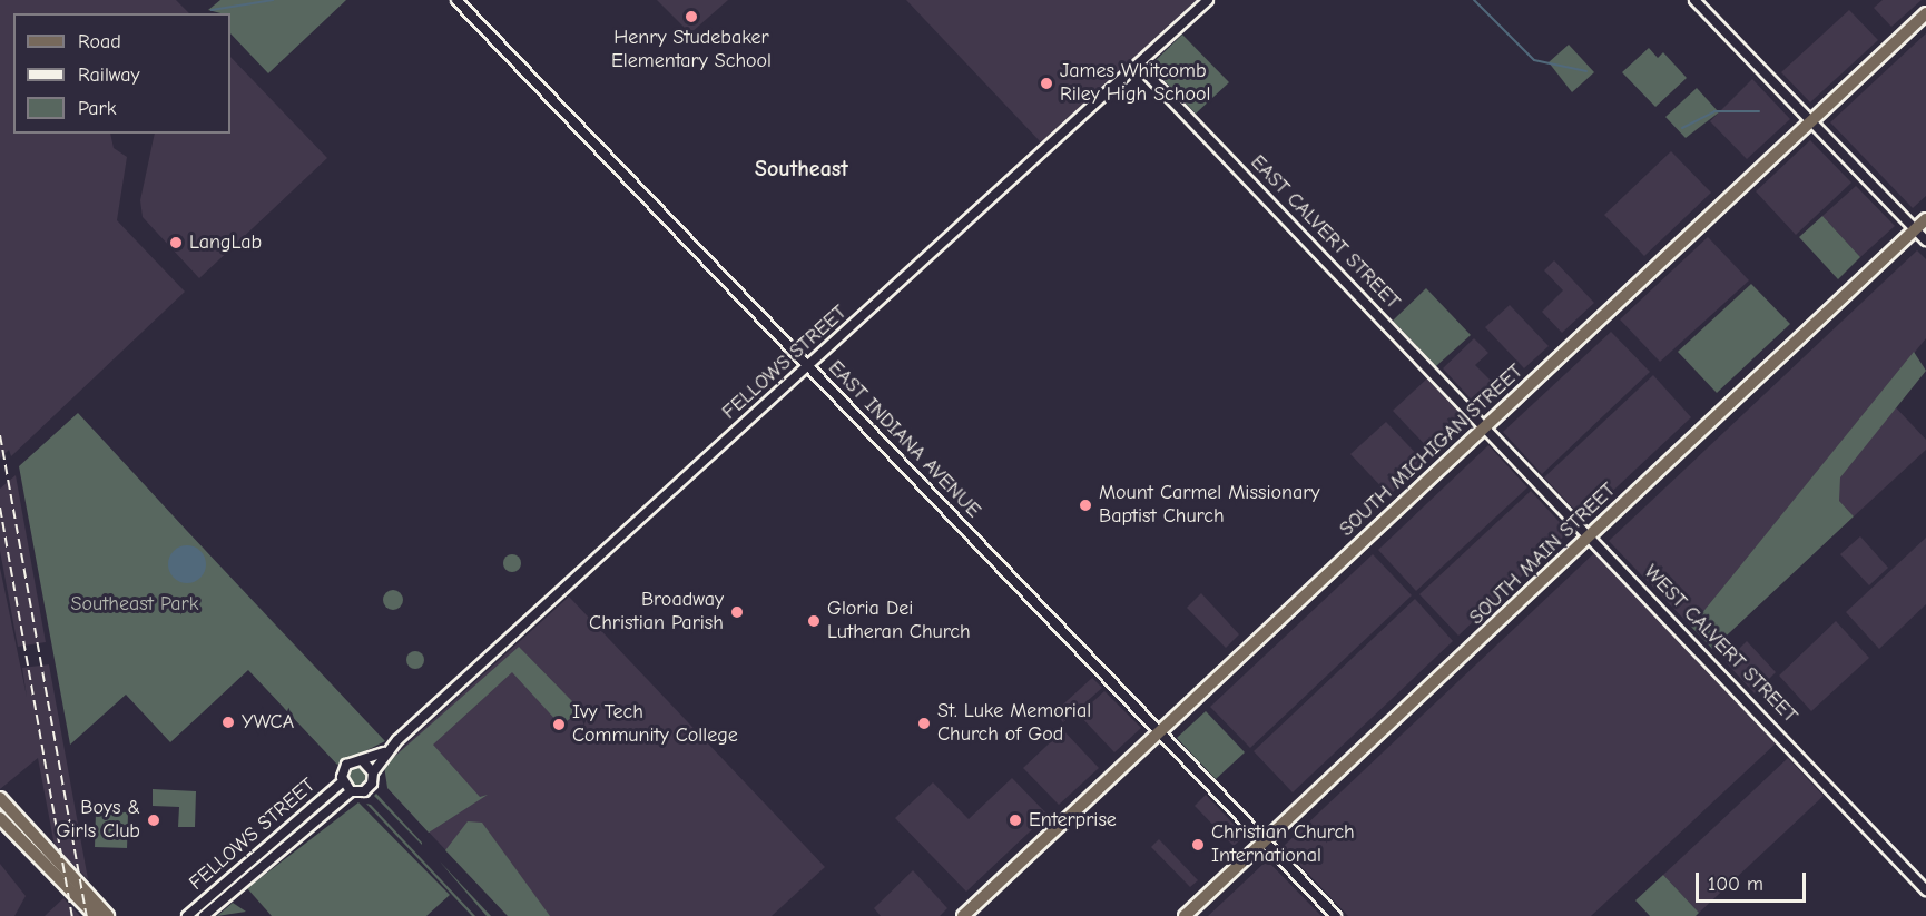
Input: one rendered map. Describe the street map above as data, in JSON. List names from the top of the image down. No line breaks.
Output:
{"streets":{"main road":["SOUTH MICHIGAN STREET","SOUTH MAIN STREET"],"street":["EAST CALVERT STREET","FELLOWS STREET","EAST INDIANA AVENUE","WEST CALVERT STREET"]},"crossings":[["EAST CALVERT STREET","FELLOWS STREET"],["EAST CALVERT STREET","SOUTH MICHIGAN STREET"],["EAST CALVERT STREET","WEST CALVERT STREET"],["FELLOWS STREET","EAST INDIANA AVENUE"],["EAST INDIANA AVENUE","SOUTH MICHIGAN STREET"],["EAST INDIANA AVENUE","SOUTH MAIN STREET"],["SOUTH MICHIGAN STREET","WEST CALVERT STREET"],["SOUTH MAIN STREET","WEST CALVERT STREET"]],"districts":["Southeast"],"parks":["Southeast Park"],"places":["Henry Studebaker Elementary School","James Whitcomb Riley High School","LangLab","Mount Carmel Missionary Baptist Church","Broadway Christian Parish","Gloria Dei Lutheran Church","YWCA","St. Luke Memorial Church of God","Ivy Tech Community College","Boys & Girls Club","Enterprise","Christian Church International"],"legend":["Road","Railway","Park"],"scale_bar":"100 m"}
